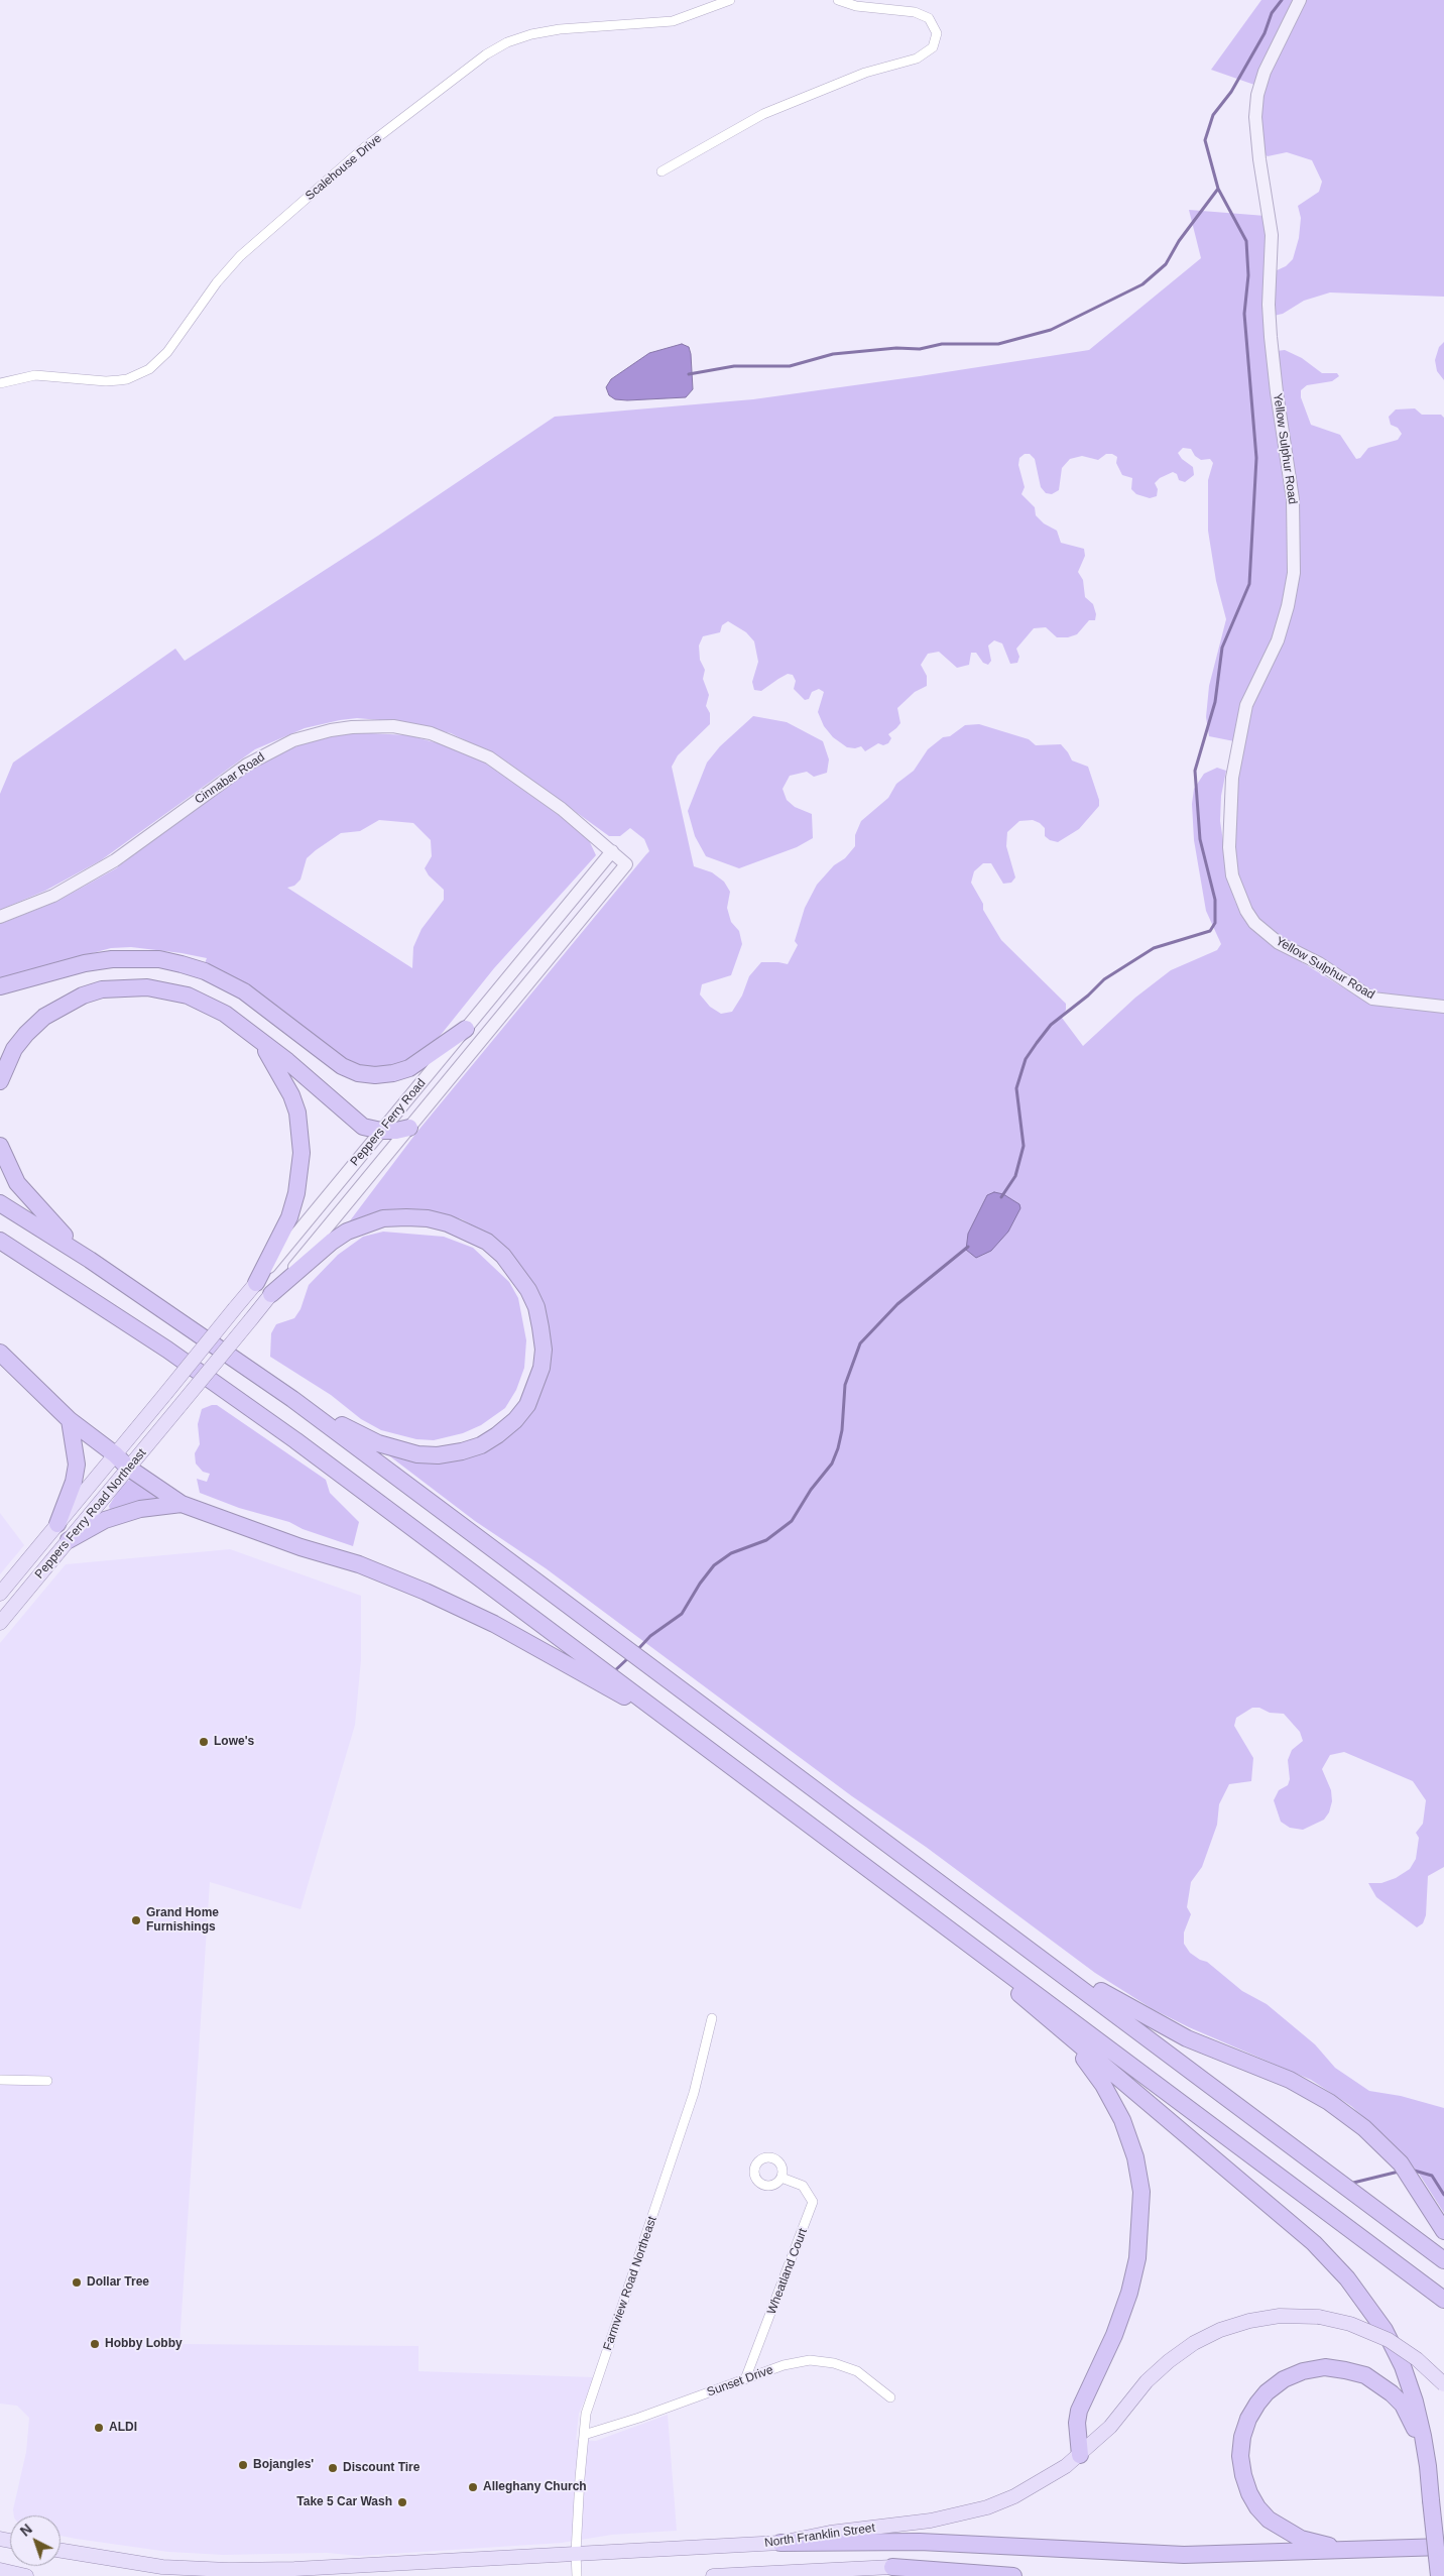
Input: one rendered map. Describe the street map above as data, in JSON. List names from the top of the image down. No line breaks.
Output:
{"streets":{"main road":["Peppers Ferry Road","Peppers Ferry Road Northeast","North Franklin Street"],"street":["Scalehouse Drive","Yellow Sulphur Road","Cinnabar Road","Wheatland Court","Farmview Road Northeast","Sunset Drive"]},"crossings":[["Cinnabar Road","Peppers Ferry Road"],["Peppers Ferry Road","Peppers Ferry Road Northeast"],["Wheatland Court","Sunset Drive"],["Farmview Road Northeast","Sunset Drive"],["Farmview Road Northeast","North Franklin Street"]],"places":["Lowe's","Grand Home Furnishings","Dollar Tree","Hobby Lobby","ALDI","Bojangles'","Discount Tire","Alleghany Church","Take 5 Car Wash"],"north":"top left"}
